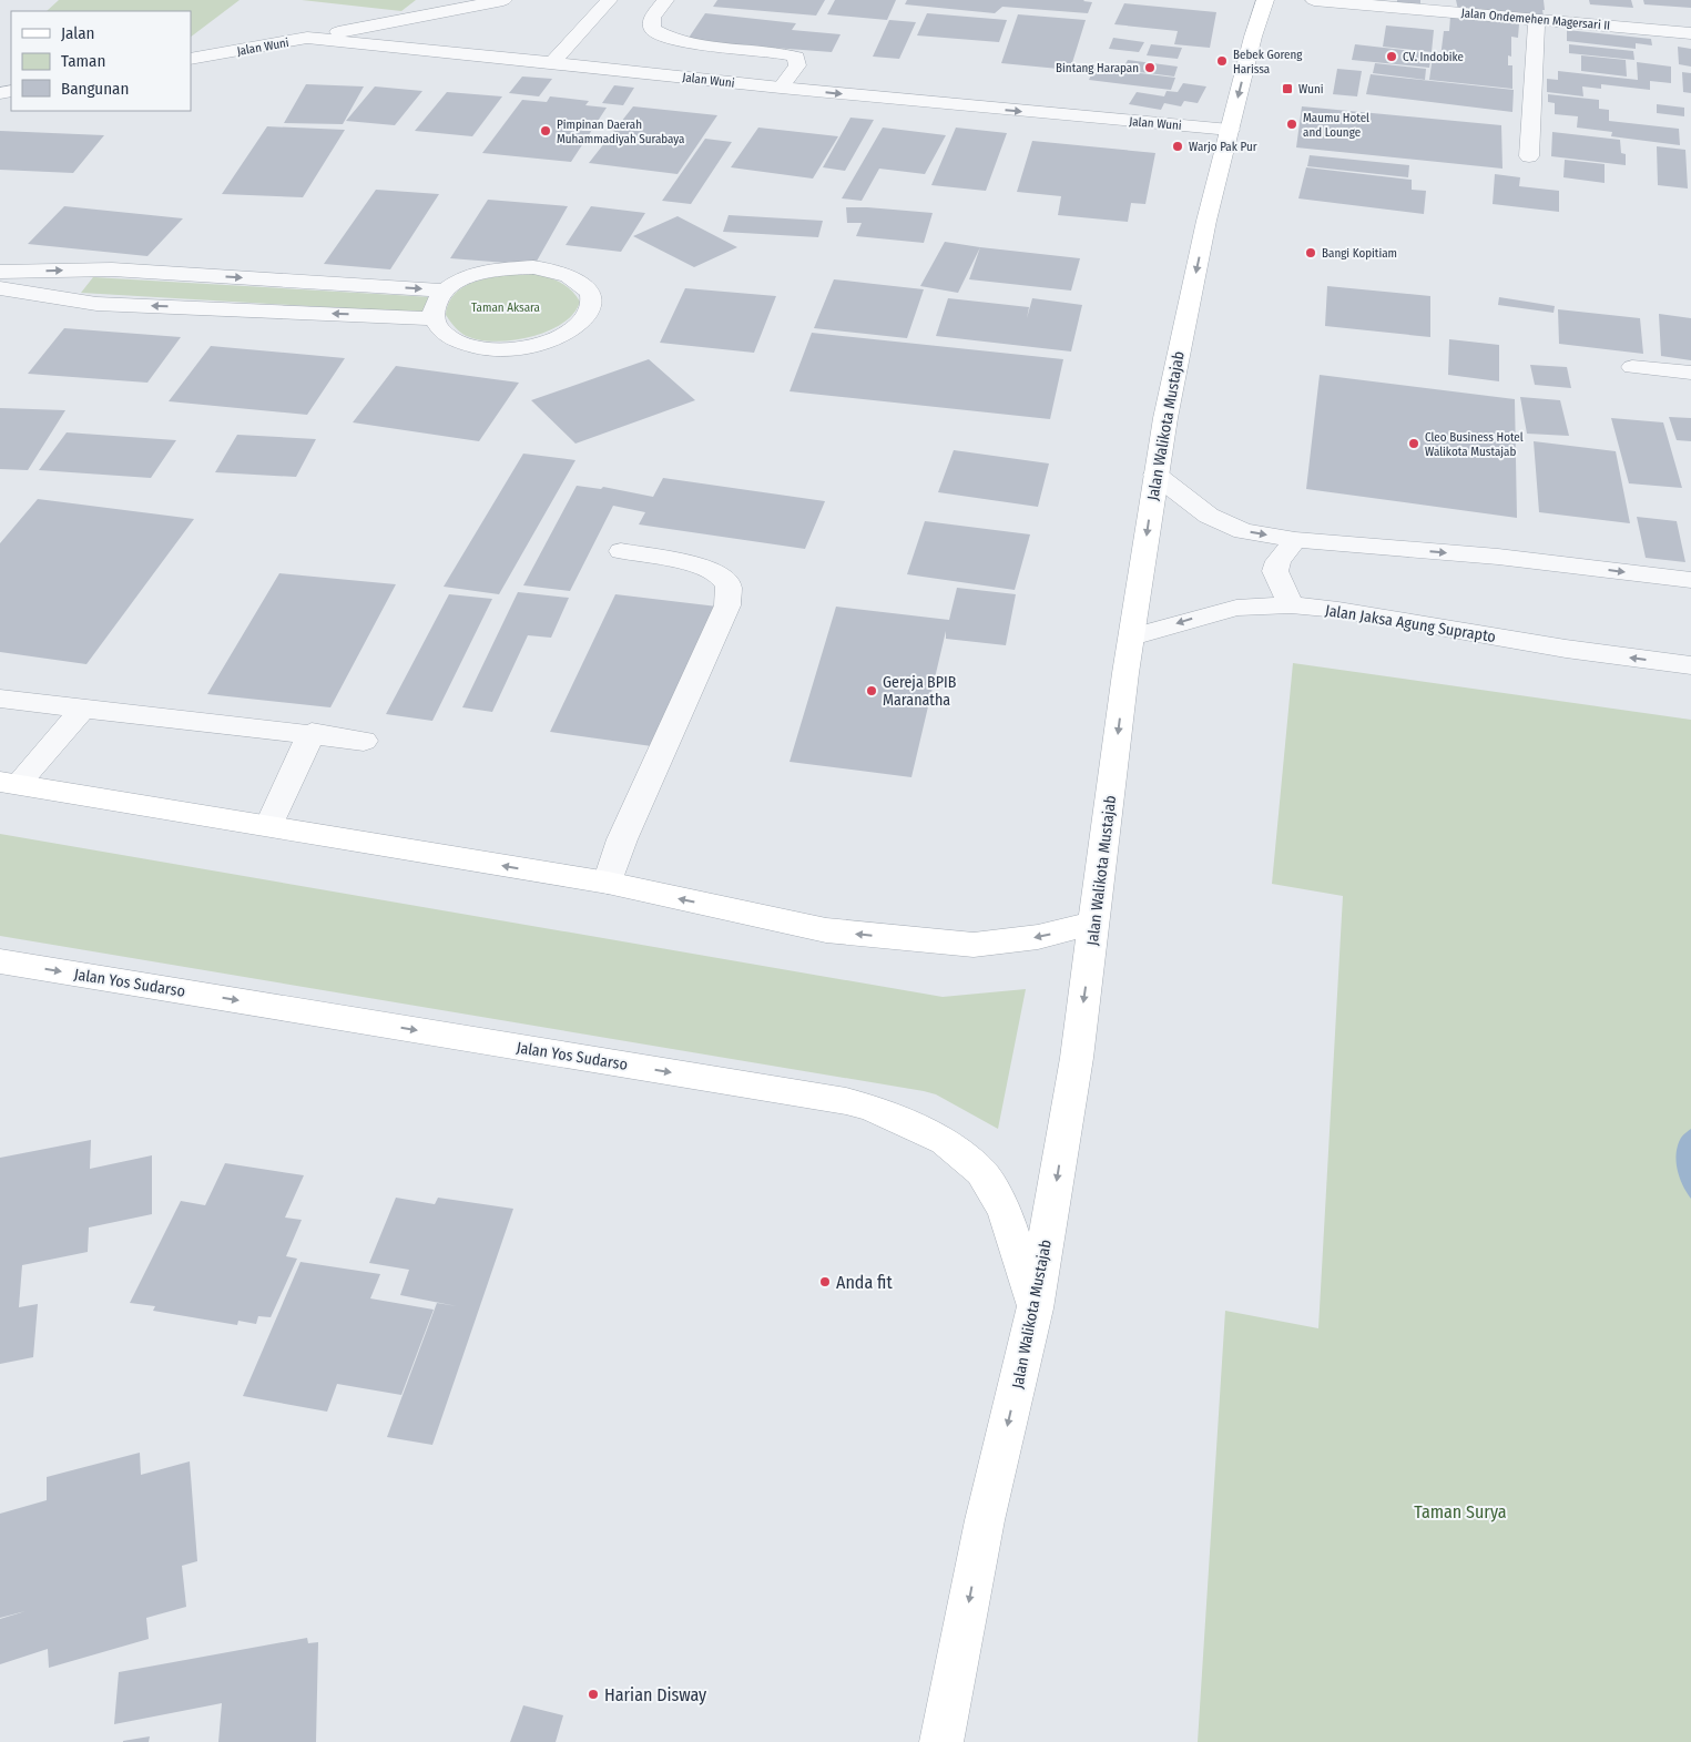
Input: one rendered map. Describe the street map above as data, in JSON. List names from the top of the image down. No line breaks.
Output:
{"streets":{"main road":["Jalan Walikota Mustajab","Jalan Yos Sudarso"],"street":["Jalan Ondemehen Magersari II","Jalan Wuni","Jalan Jaksa Agung Suprapto"]},"crossings":[["Jalan Wuni","Jalan Walikota Mustajab"],["Jalan Walikota Mustajab","Jalan Jaksa Agung Suprapto"],["Jalan Walikota Mustajab","Jalan Yos Sudarso"]],"one_way":["Jalan Wuni","Jalan Walikota Mustajab"],"parks":["Taman Aksara","Taman Surya"],"places":{"other":["CV. Indobike","Bebek Goreng Harissa","Bintang Harapan","Maumu Hotel and Lounge","Pimpinan Daerah Muhammadiyah Surabaya","Warjo Pak Pur","Bangi Kopitiam","Cleo Business Hotel Walikota Mustajab","Gereja BPIB Maranatha","Anda fit","Harian Disway"],"transit":["Wuni"]},"legend":["Jalan","Taman","Bangunan"]}
